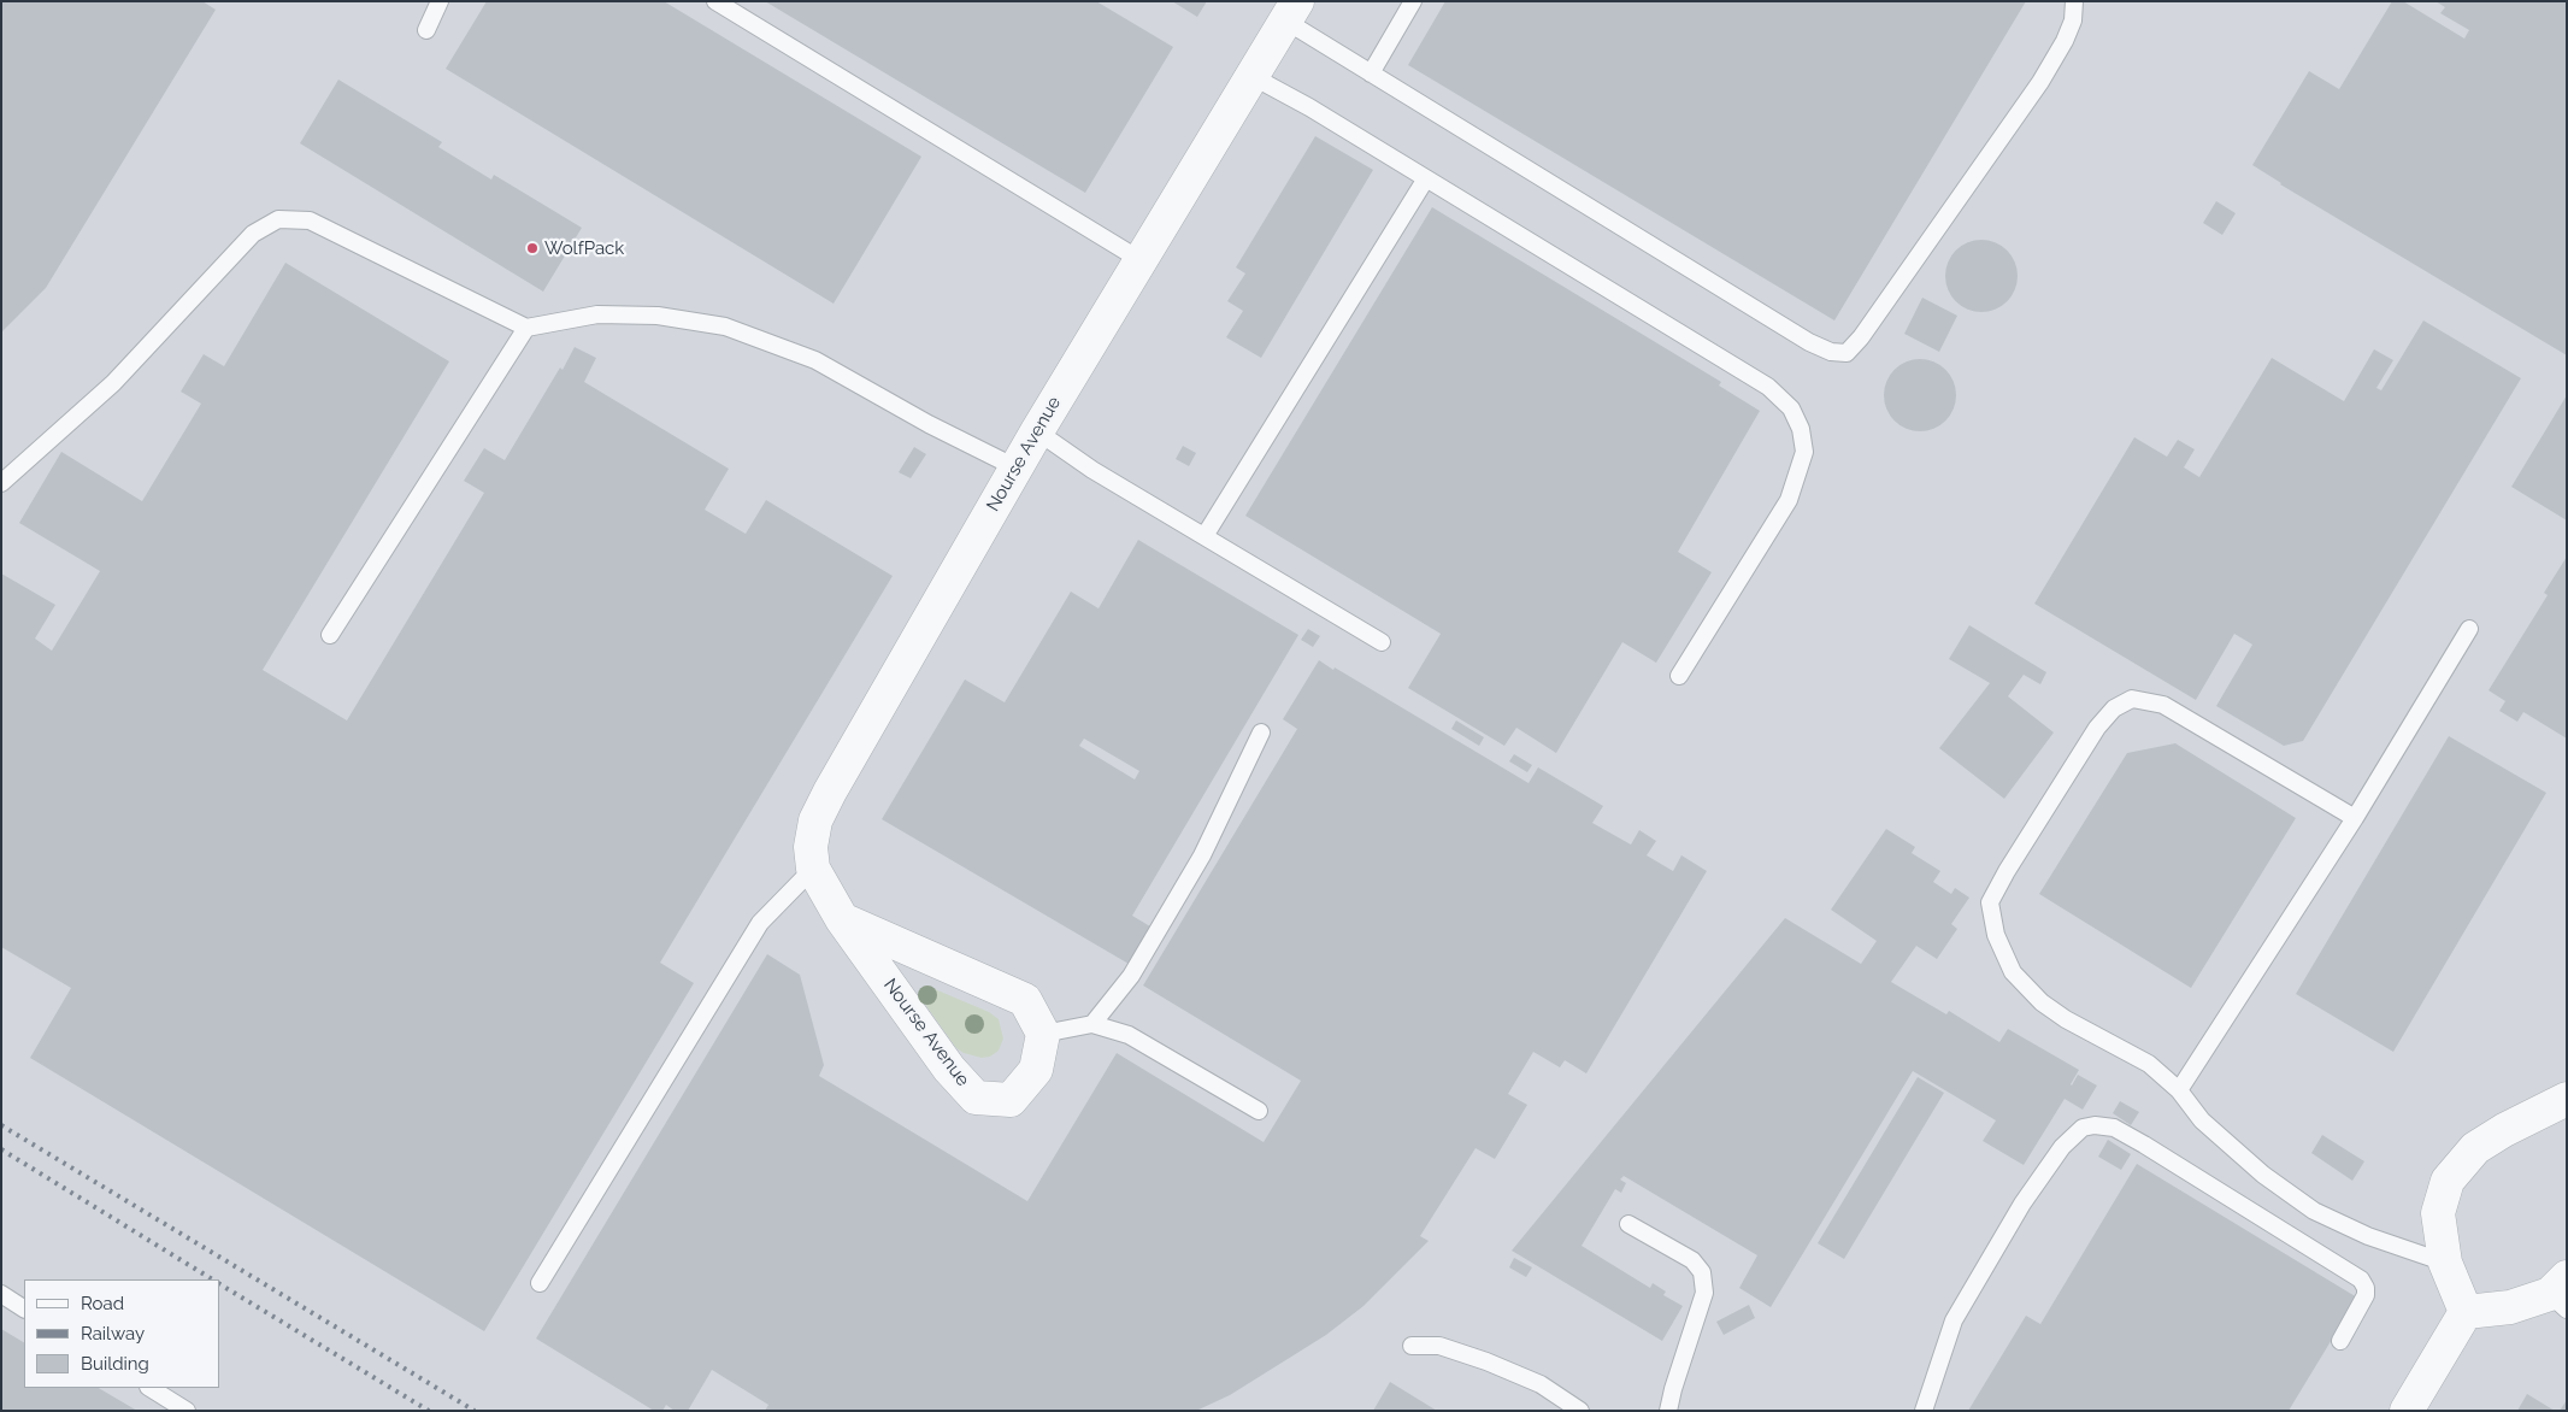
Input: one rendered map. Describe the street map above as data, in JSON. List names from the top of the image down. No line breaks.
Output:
{"streets":{"street":["Nourse Avenue"]},"places":["WolfPack"],"legend":["Road","Railway","Building"]}
